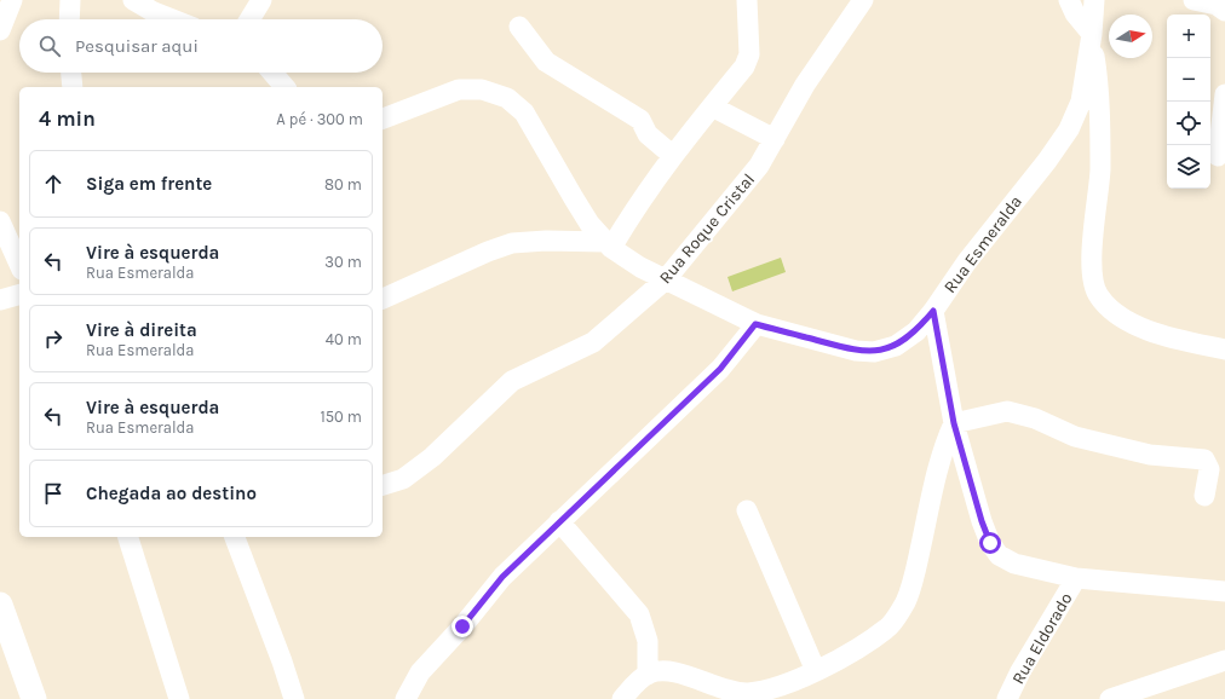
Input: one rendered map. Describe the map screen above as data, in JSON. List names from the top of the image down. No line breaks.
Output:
{"streets":{"street":["Rua Roque Cristal","Rua Esmeralda","Rua Eldorado"]},"crossings":[["Rua Roque Cristal","Rua Esmeralda"]],"north":"right","page":{"map_buttons":["+","−"],"search":"Pesquisar aqui","heading":["4 min","A pé · 300 m"],"list":[["Siga em frente","80 m"],["Vire à esquerda","Rua Esmeralda","30 m"],["Vire à direita","Rua Esmeralda","40 m"],["Vire à esquerda","Rua Esmeralda","150 m"],"Chegada ao destino"]}}
